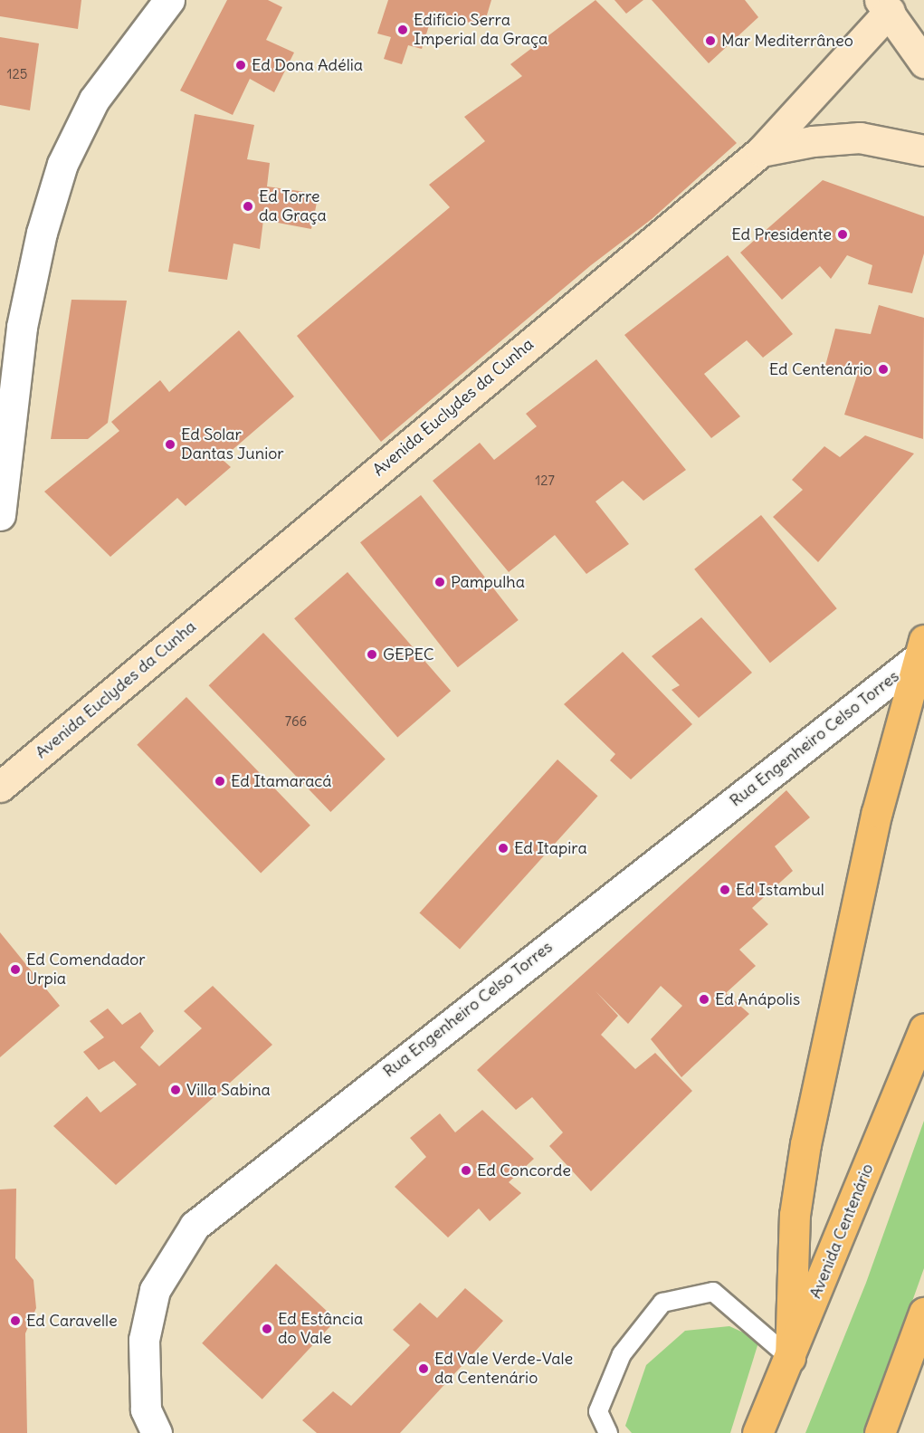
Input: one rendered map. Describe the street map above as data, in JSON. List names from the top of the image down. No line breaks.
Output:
{"streets":{"main road":["Avenida Euclydes da Cunha","Avenida Centenário"],"street":["Rua Engenheiro Celso Torres"]},"places":["Edifício Serra Imperial da Graça","Mar Mediterrâneo","Ed Dona Adélia","Ed Torre da Graça","Ed Presidente","Ed Centenário","Ed Solar Dantas Junior","Pampulha","GEPEC","Ed Itamaracá","Ed Itapira","Ed Istambul","Ed Comendador Urpia","Ed Anápolis","Villa Sabina","Ed Concorde","Ed Caravelle","Ed Estância do Vale","Ed Vale Verde-Vale da Centenário"],"house_numbers":["125","127","766"]}
